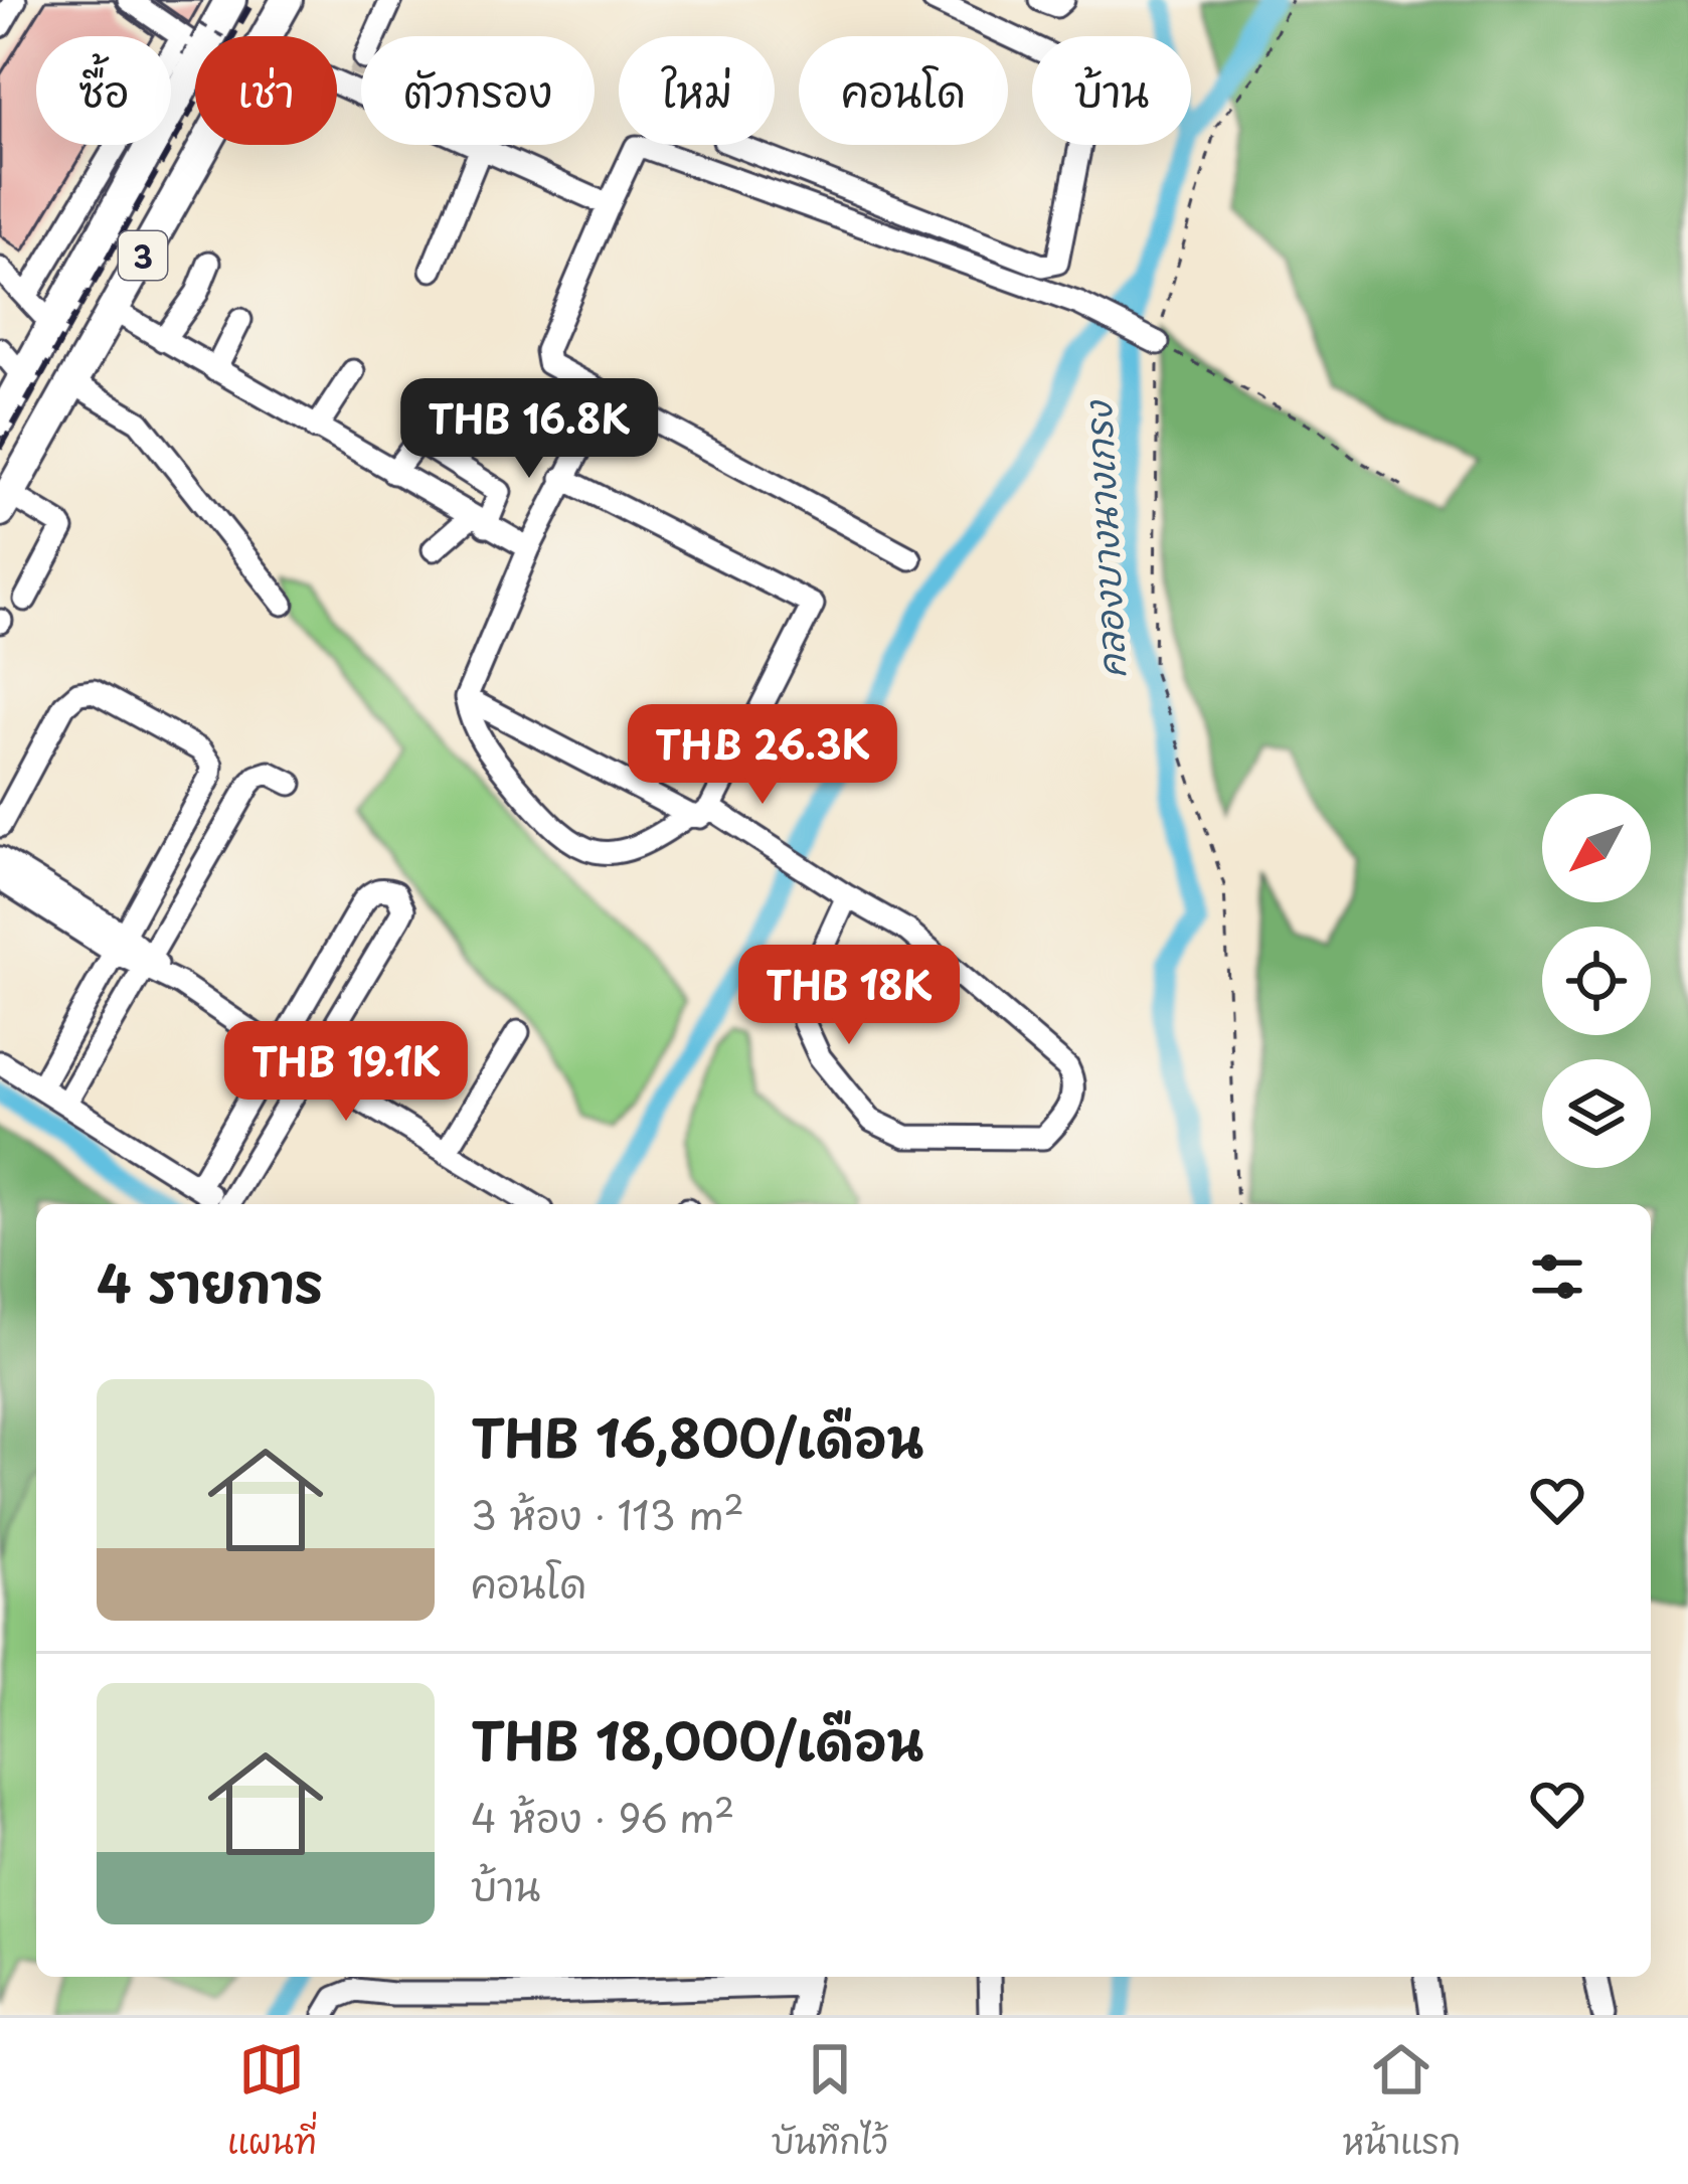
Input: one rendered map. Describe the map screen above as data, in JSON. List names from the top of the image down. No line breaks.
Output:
{"streets":{"highway":["3"]},"water":["คลองบางนางเกรง"],"north":"bottom left","page":{"chip":["ซื้อ","เช่า","ตัวกรอง","ใหม่","คอนโด","บ้าน"],"price":["THB 16.8K","THB 26.3K","THB 18K","THB 19.1K"],"heading":"4 รายการ","list":[{"name":"THB 16,800/เดือน","note":"3 ห้อง · 113 m² · คอนโด"},{"name":"THB 18,000/เดือน","note":"4 ห้อง · 96 m² · บ้าน"}],"tabs":["แผนที่","บันทึกไว้","หน้าแรก"]}}
